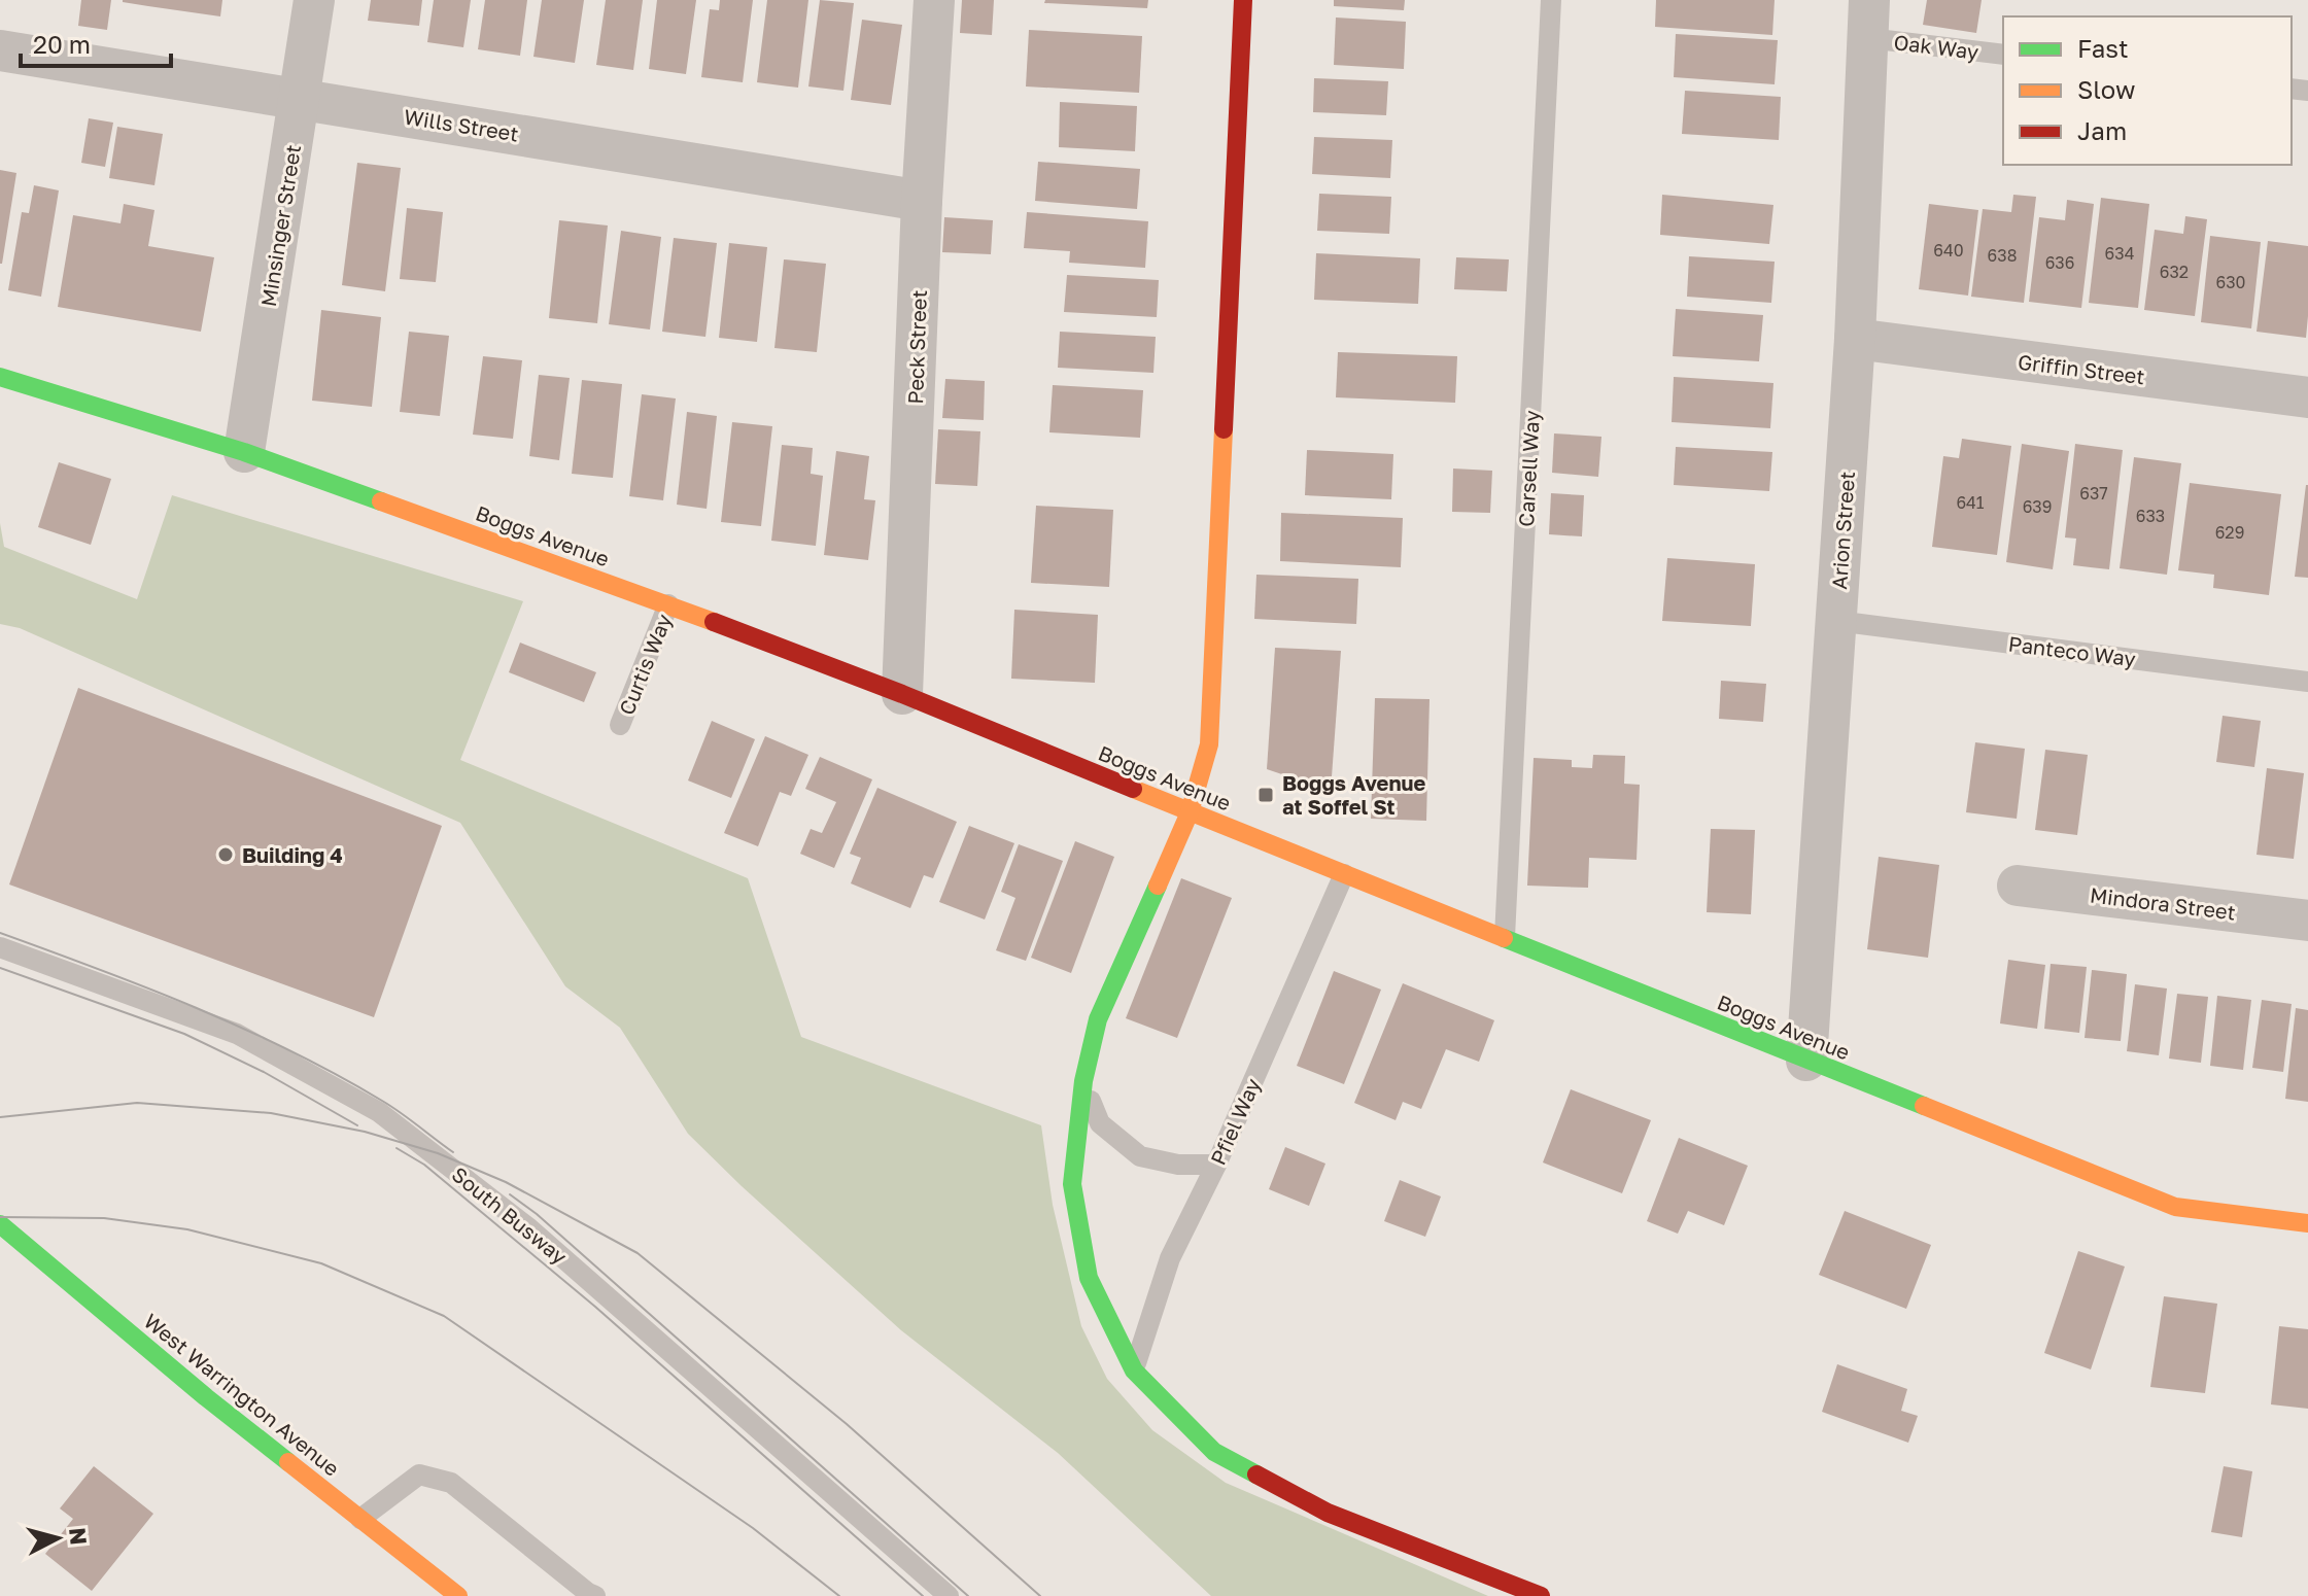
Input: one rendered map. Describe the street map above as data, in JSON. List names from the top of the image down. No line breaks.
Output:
{"streets":{"street":["Wills Street","Minsinger Street","Peck Street","Griffin Street","Arion Street","Boggs Avenue","Mindora Street","West Warrington Avenue"],"lane":["Oak Way","Carsell Way","Panteco Way","Curtis Way","Pfiel Way","South Busway"]},"crossings":[["Oak Way","Arion Street"],["Wills Street","Minsinger Street"],["Wills Street","Peck Street"],["Minsinger Street","Boggs Avenue"],["Peck Street","Boggs Avenue"],["Griffin Street","Arion Street"],["Carsell Way","Boggs Avenue"],["Arion Street","Boggs Avenue"],["Arion Street","Panteco Way"],["Boggs Avenue","Curtis Way"],["Boggs Avenue","Pfiel Way"]],"places":{"transit":["Boggs Avenue at Soffel St"],"other":["Building 4"]},"house_numbers":["640","634","638","636","632","630","637","641","639","633","629"],"legend":["Fast","Slow","Jam"],"scale_bar":"20 m","north":"right"}
